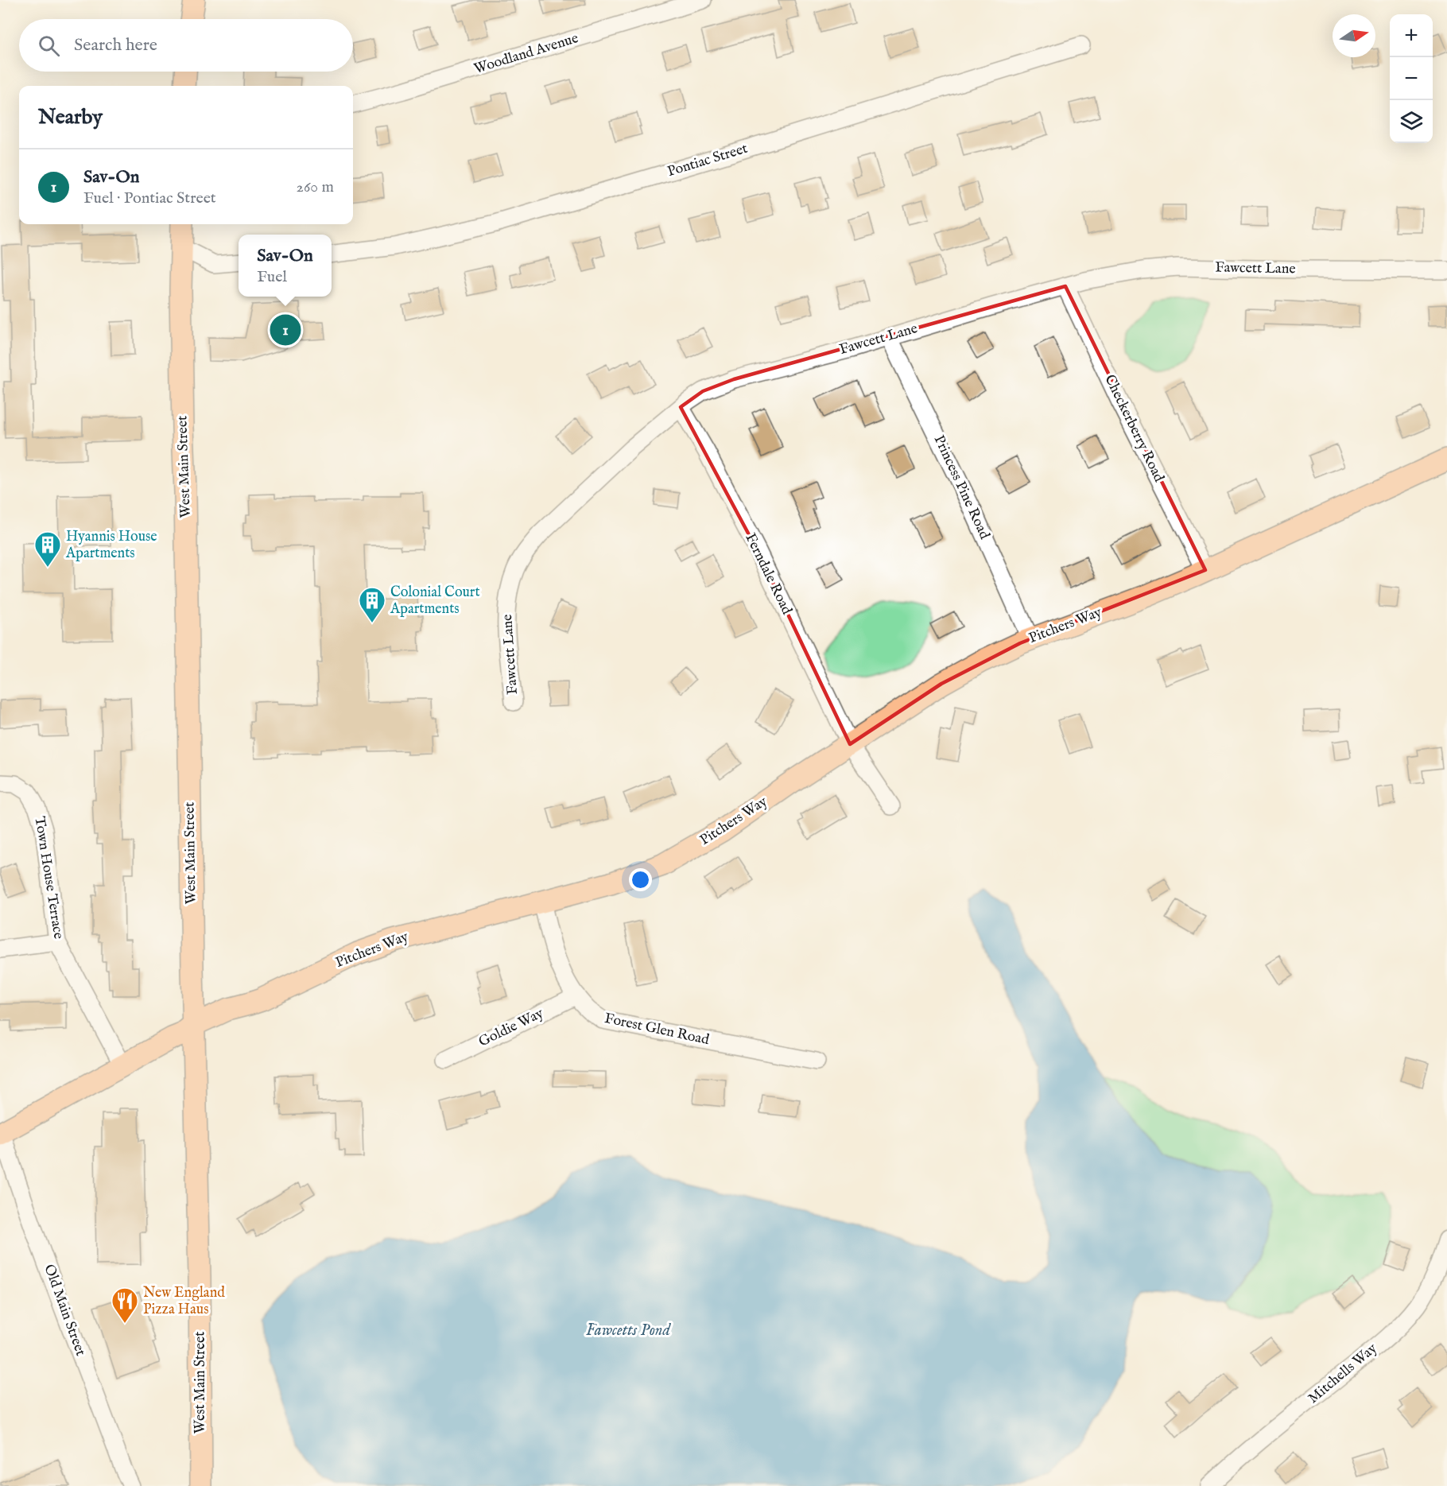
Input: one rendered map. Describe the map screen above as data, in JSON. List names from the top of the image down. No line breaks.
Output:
{"streets":{"main road":["West Main Street","Pitchers Way"],"street":["Woodland Avenue","Pontiac Street","Fawcett Lane","Checkerberry Road","Princess Pine Road","Ferndale Road","Town House Terrace","Goldie Way","Forest Glen Road","Old Main Street","Mitchells Way"]},"crossings":[["Fawcett Lane","Checkerberry Road"],["Fawcett Lane","Princess Pine Road"],["Fawcett Lane","Ferndale Road"],["Checkerberry Road","Pitchers Way"],["West Main Street","Pitchers Way"],["Princess Pine Road","Pitchers Way"],["Ferndale Road","Pitchers Way"],["Pitchers Way","Town House Terrace"],["Pitchers Way","Forest Glen Road"],["Pitchers Way","Old Main Street"],["Goldie Way","Forest Glen Road"]],"water":["Fawcetts Pond"],"places":{"building":["Hyannis House Apartments","Colonial Court Apartments"],"restaurant":["New England Pizza Haus"]},"north":"right","page":{"map_buttons":["+","−"],"search":"Search here","heading":"Nearby","list":[{"mark":"1","name":"Sav-On","note":"Fuel · Pontiac Street","value":"260 m"}],"popup":["Sav-On","Fuel"],"pins":"1"}}
